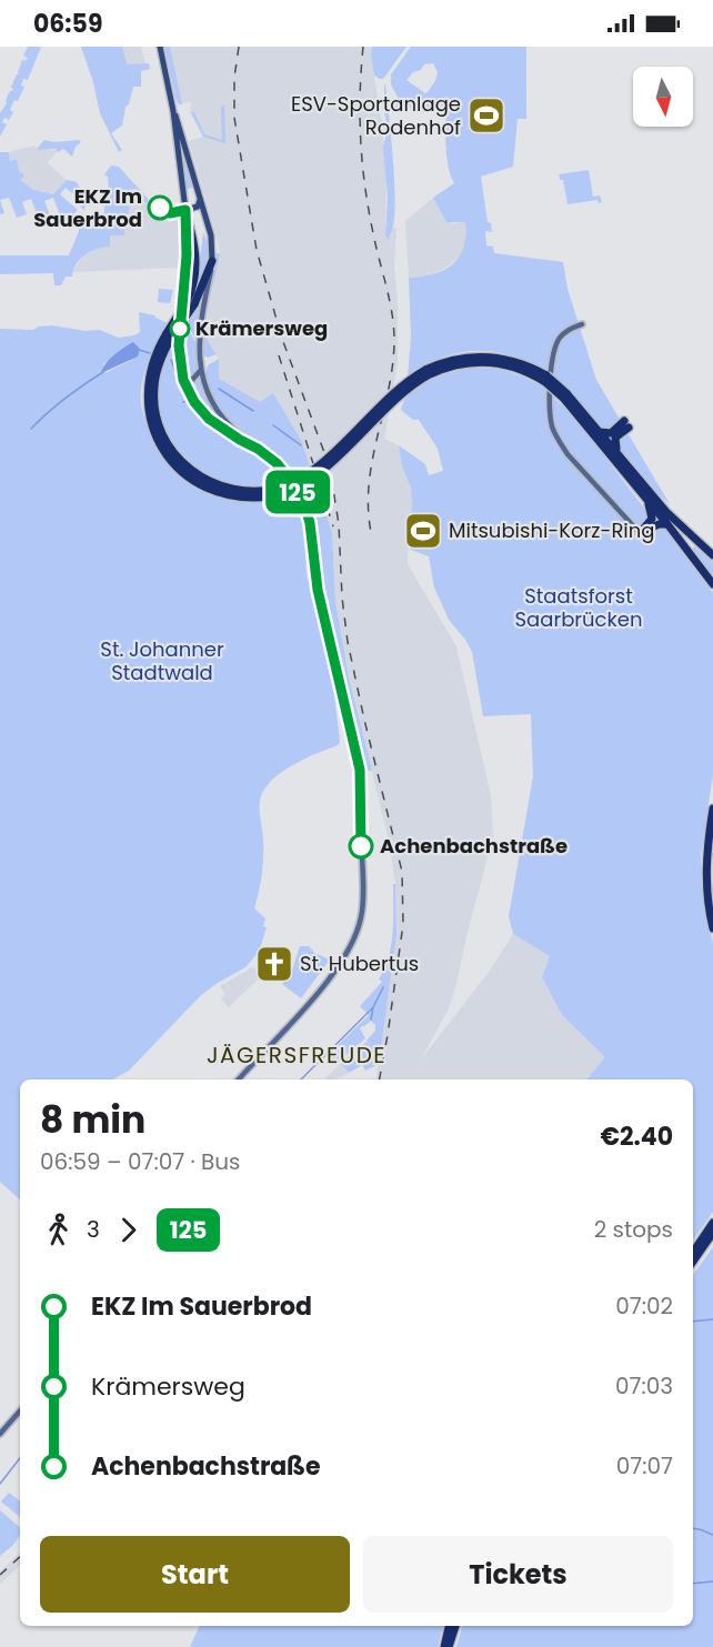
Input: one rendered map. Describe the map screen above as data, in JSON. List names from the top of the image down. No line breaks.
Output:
{"districts":["JÄGERSFREUDE"],"parks":["Staatsforst Saarbrücken","St. Johanner Stadtwald"],"places":{"sports":["ESV-Sportanlage Rodenhof","Mitsubishi-Korz-Ring"],"other":["EKZ Im Sauerbrod","Krämersweg","Achenbachstraße"],"church":["St. Hubertus"]},"lines":["bus line 125"],"north":"bottom","page":{"status":"06:59","on_map":"125","heading":["8 min","06:59 – 07:07 · Bus","€2.40"],"legs":["3","125","2 stops"],"list":[{"name":"EKZ Im Sauerbrod","value":"07:02"},{"name":"Krämersweg","value":"07:03"},{"name":"Achenbachstraße","value":"07:07"}],"buttons":["Start","Tickets"]}}
